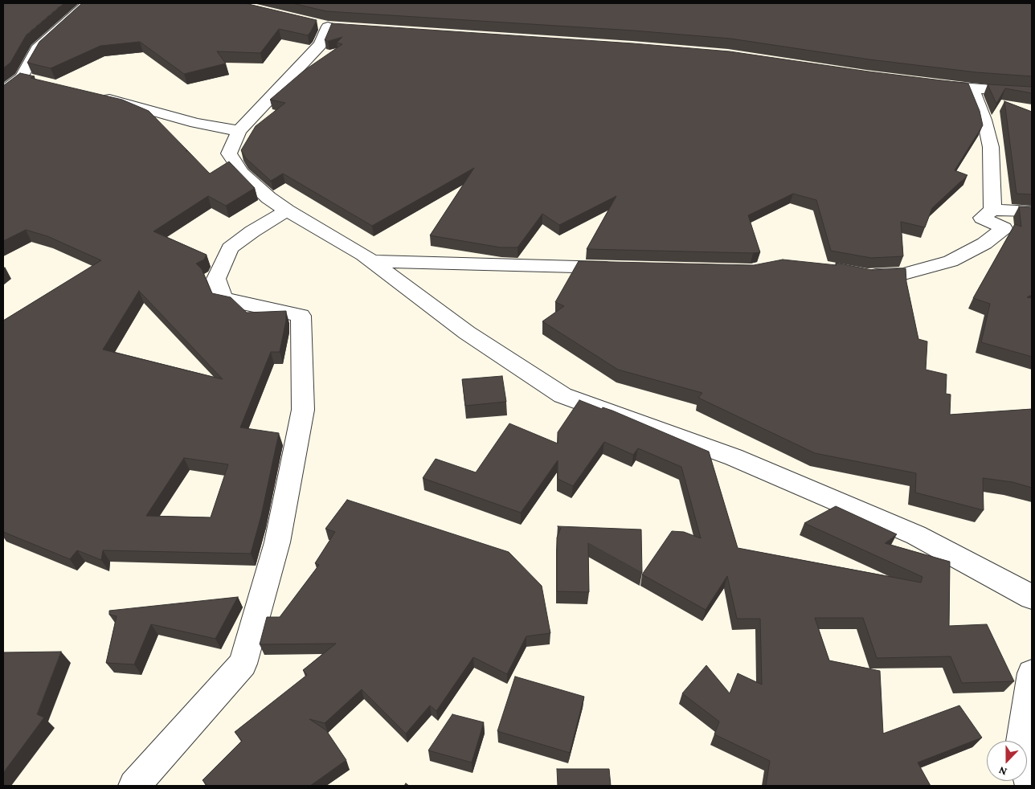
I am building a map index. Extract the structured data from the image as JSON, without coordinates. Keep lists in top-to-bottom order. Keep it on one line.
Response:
{"north":"bottom"}
